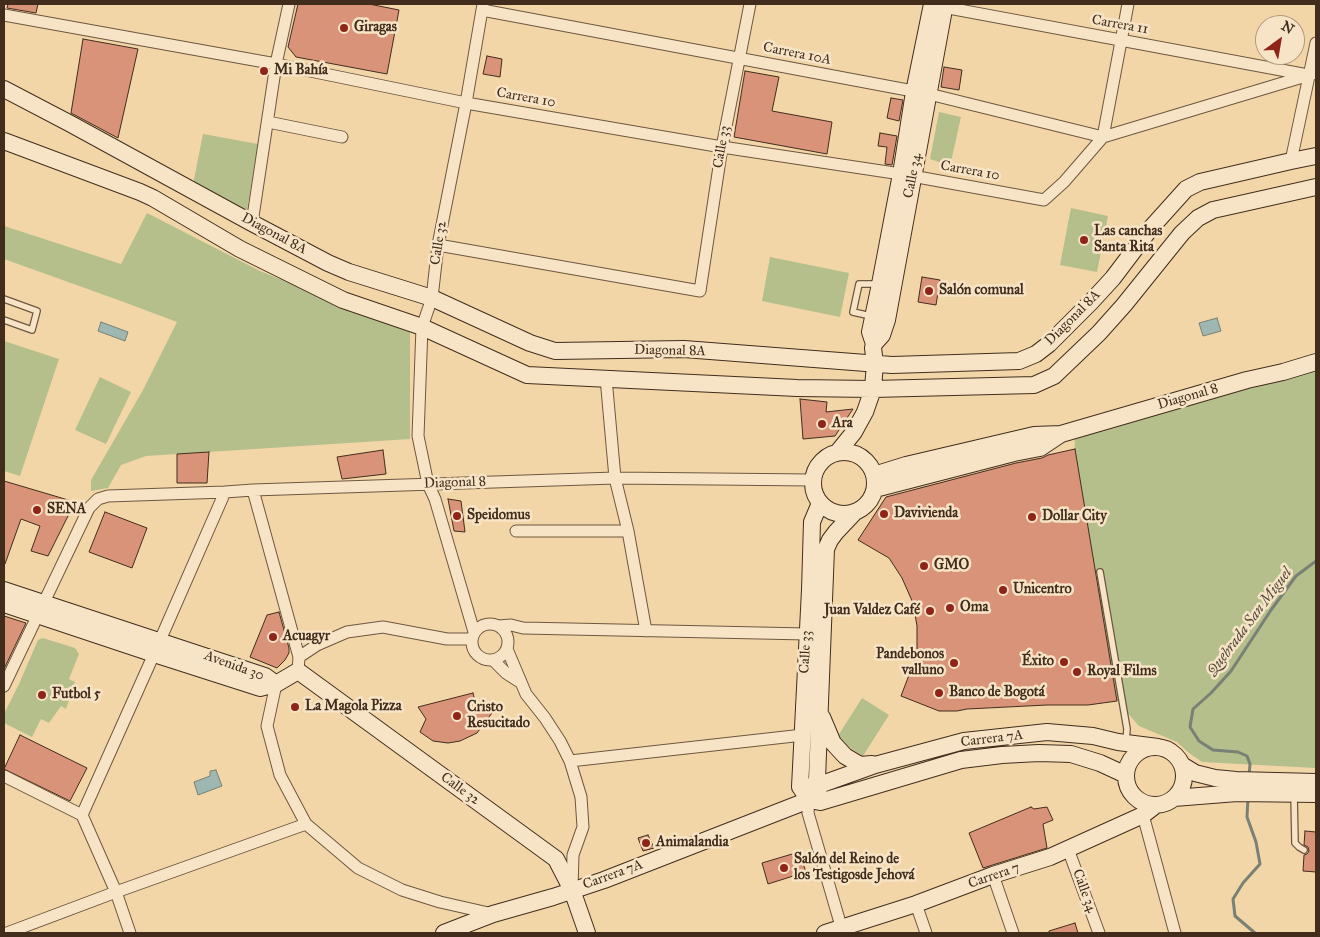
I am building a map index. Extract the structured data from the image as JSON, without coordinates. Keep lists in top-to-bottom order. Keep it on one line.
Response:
{"streets":{"street":["Carrera 11","Carrera 10A","Carrera 10","Calle 33","Calle 34","Diagonal 8A","Calle 32","Diagonal 8","Avenida 30","Carrera 7A","Carrera 7"]},"crossings":[["Carrera 11","Calle 34"],["Carrera 10A","Carrera 10"],["Carrera 10A","Calle 33"],["Carrera 10A","Calle 34"],["Carrera 10A","Calle 32"],["Carrera 10","Calle 33"],["Carrera 10","Calle 34"],["Carrera 10","Calle 32"],["Calle 33","Calle 34"],["Calle 33","Calle 32"],["Calle 33","Diagonal 8"],["Calle 33","Carrera 7A"],["Calle 33","Carrera 7"],["Calle 34","Diagonal 8A"],["Calle 34","Diagonal 8"],["Calle 34","Carrera 7"],["Diagonal 8A","Calle 32"],["Calle 32","Diagonal 8"],["Calle 32","Carrera 7A"],["Diagonal 8","Avenida 30"],["Carrera 7A","Carrera 7"]],"water":["Quebrada San Miguel"],"places":["Giragas","Mi Bahía","Las canchas Santa Rita","Salón comunal","Ara","SENA","Davivienda","Speidomus","Dollar City","GMO","Unicentro","Oma","Juan Valdez Café","Acuagyr","Éxito","Pandebonos valluno","Royal Films","Banco de Bogotá","Futbol 5","La Magola Pizza","Cristo Resucitado","Animalandia","Salón del Reino de los Testigosde Jehová"],"north":"top right"}
